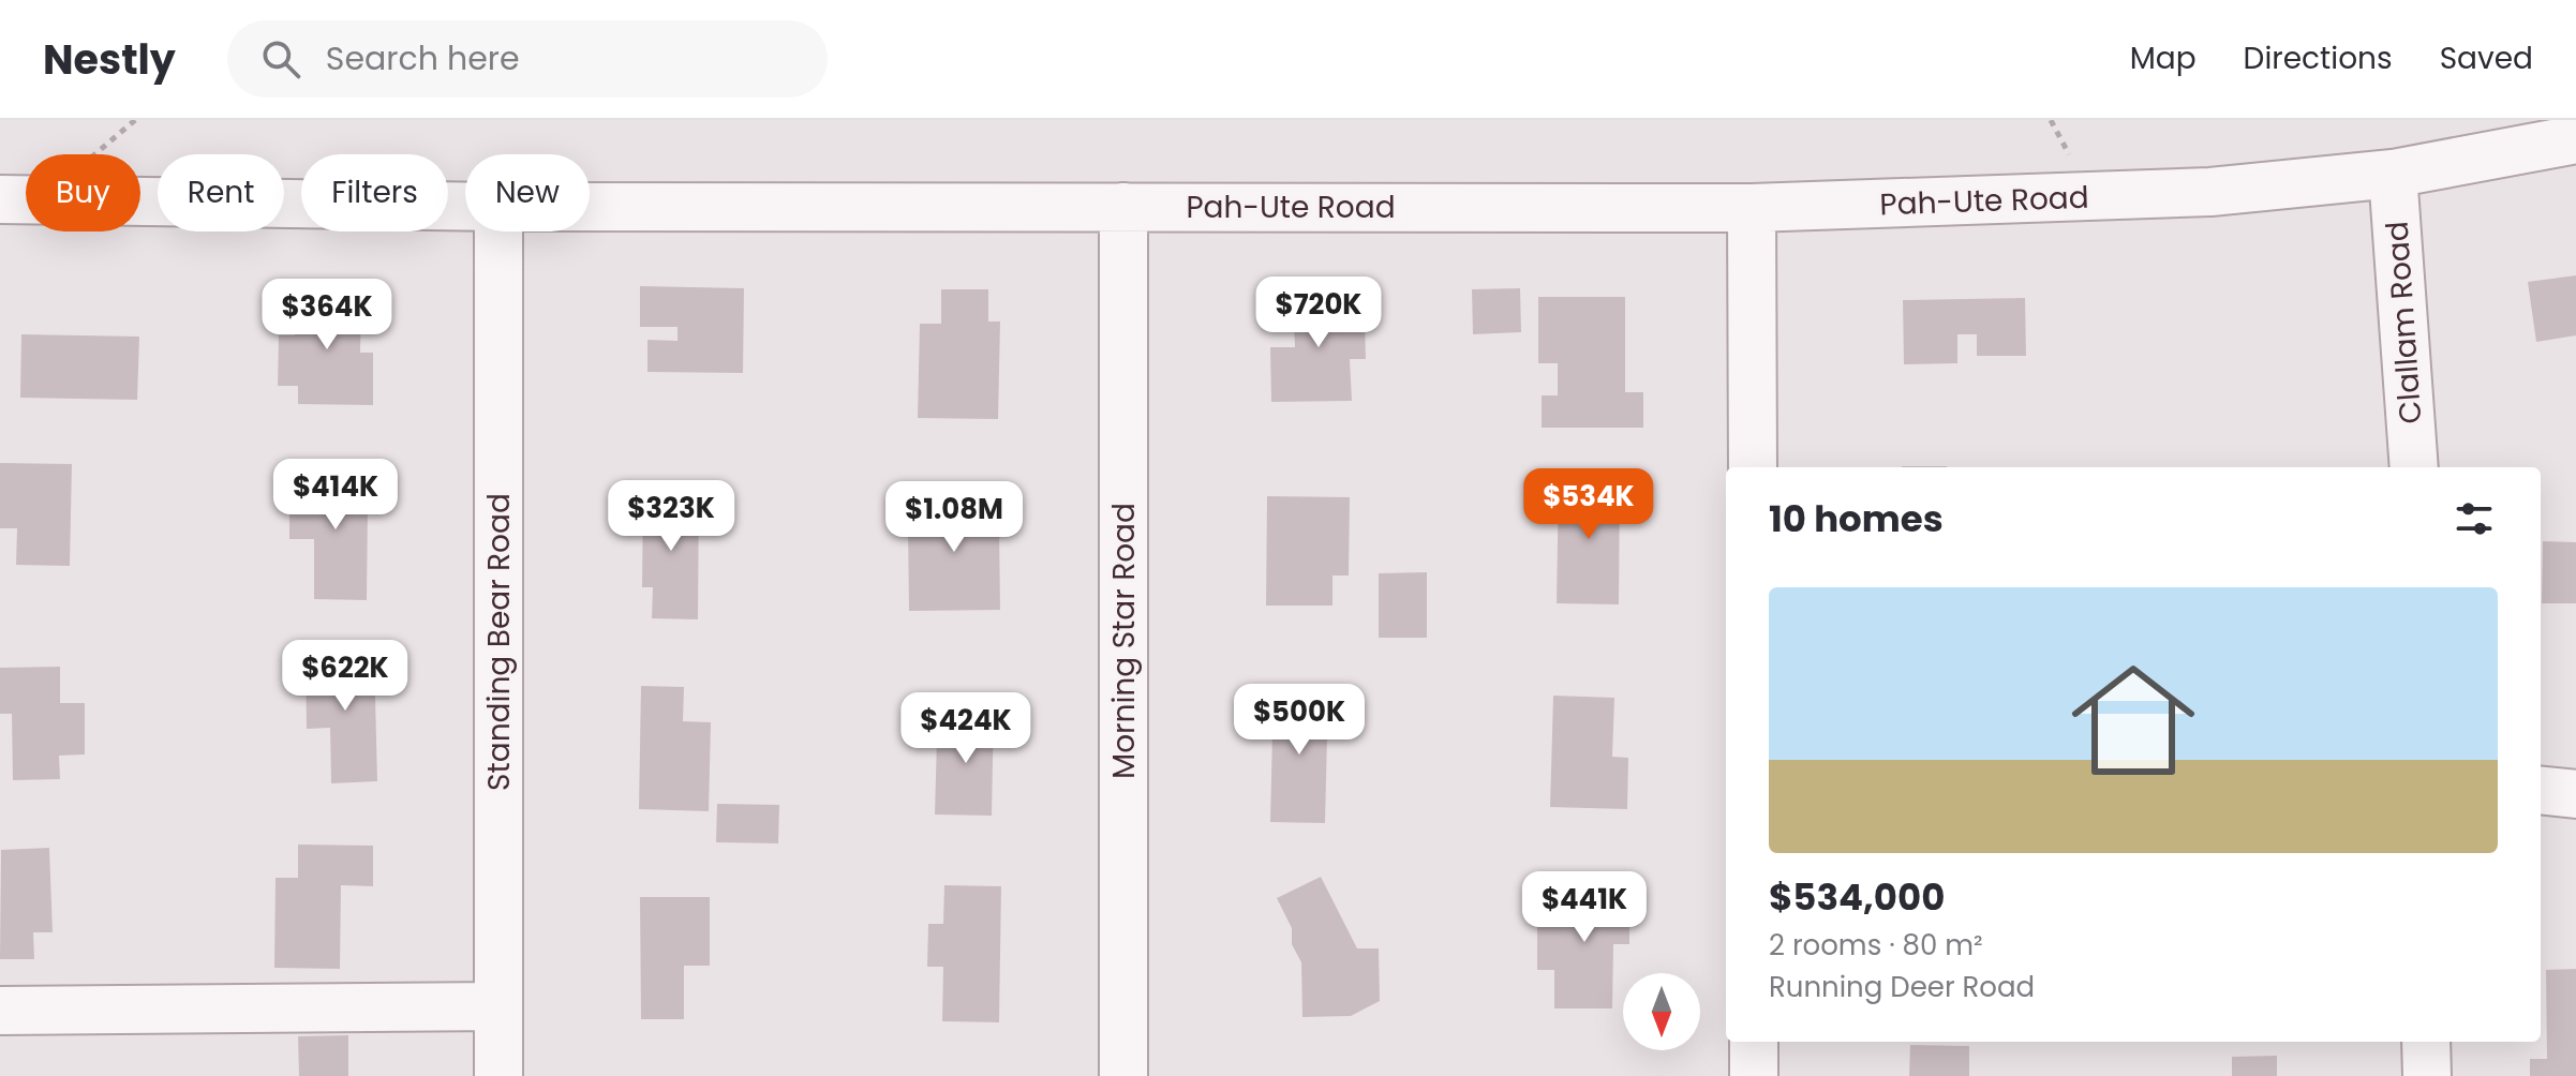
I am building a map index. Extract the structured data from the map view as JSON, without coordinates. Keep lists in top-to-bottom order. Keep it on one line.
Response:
{"streets":{"street":["Pah-Ute Road","Clallam Road","Morning Star Road","Standing Bear Road"]},"crossings":[["Pah-Ute Road","Clallam Road"],["Pah-Ute Road","Morning Star Road"]],"north":"bottom","page":{"header":"Nestly","search":"Search here","nav":["Map","Directions","Saved"],"chip":["Buy","Rent","Filters","New"],"price":["$720K","$364K","$414K","$534K","$323K","$1.08M","$622K","$500K","$424K","$441K"],"heading":"10 homes","list":[{"name":"$534,000","note":"2 rooms · 80 m² · Running Deer Road"}]}}
